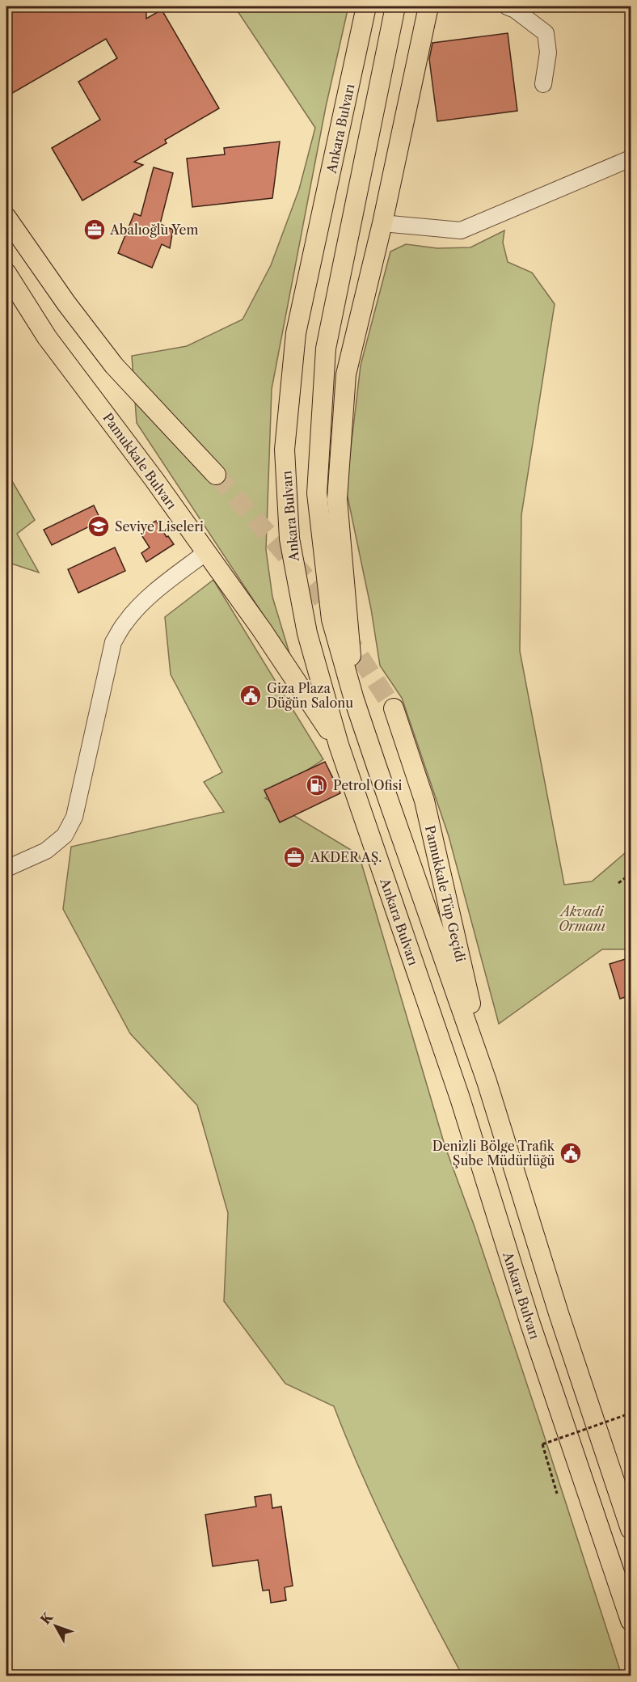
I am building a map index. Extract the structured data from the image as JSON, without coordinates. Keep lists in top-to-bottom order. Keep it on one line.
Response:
{"streets":{"main road":["Ankara Bulvarı","Pamukkale Bulvarı","Pamukkale Tüp Geçidi"]},"crossings":[["Ankara Bulvarı","Pamukkale Bulvarı"]],"parks":["Akvadi Ormanı"],"places":{"office":["Abalıoğlu Yem","AKDER AŞ."],"school or university":["Seviye Liseleri"],"public building":["Giza Plaza Düğün Salonu","Denizli Bölge Trafik Şube Müdürlüğü"],"fuel station":["Petrol Ofisi"]},"north":"top left"}
